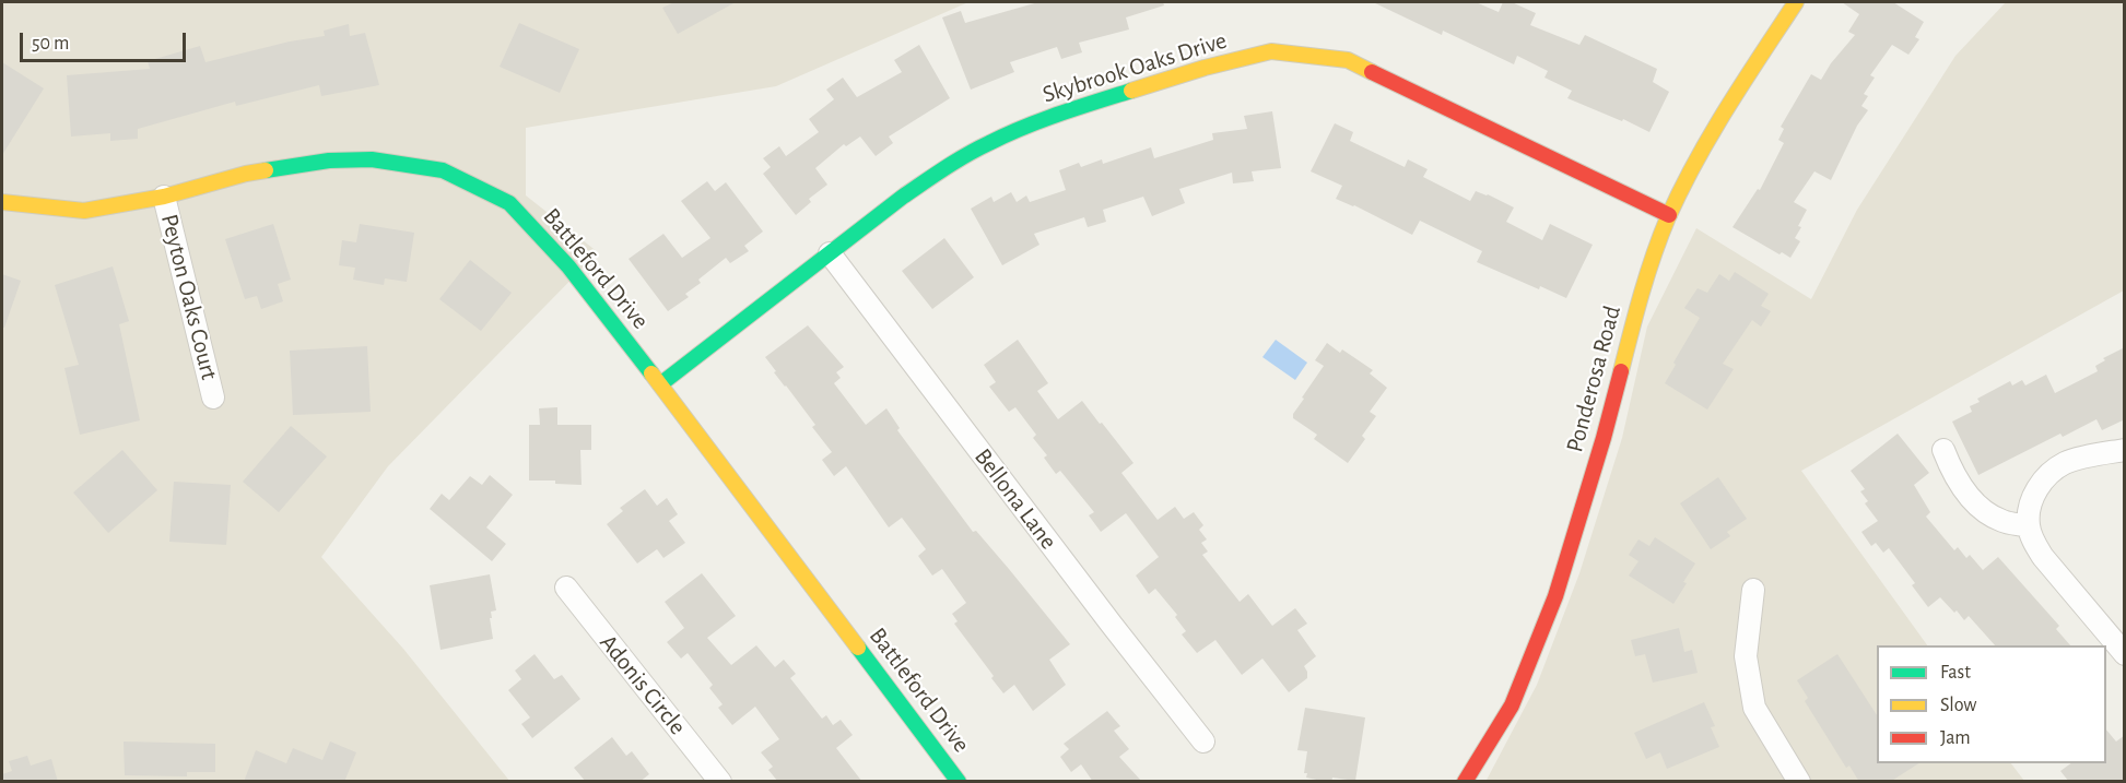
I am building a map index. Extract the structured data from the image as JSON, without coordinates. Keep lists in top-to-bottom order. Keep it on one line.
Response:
{"streets":{"street":["Skybrook Oaks Drive","Battleford Drive","Peyton Oaks Court","Ponderosa Road","Bellona Lane","Adonis Circle"]},"crossings":[["Skybrook Oaks Drive","Battleford Drive"],["Skybrook Oaks Drive","Ponderosa Road"],["Skybrook Oaks Drive","Bellona Lane"],["Battleford Drive","Peyton Oaks Court"]],"legend":["Fast","Slow","Jam"],"scale_bar":"50 m"}
